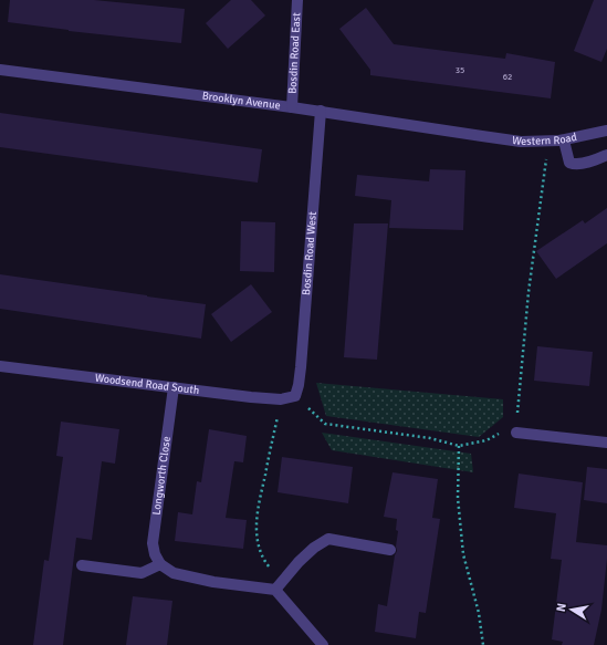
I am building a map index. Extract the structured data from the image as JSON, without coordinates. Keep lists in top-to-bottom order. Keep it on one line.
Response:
{"streets":{"street":["Bosdin Road East","Brooklyn Avenue","Western Road","Bosdin Road West","Woodsend Road South","Longworth Close"]},"crossings":[["Bosdin Road East","Brooklyn Avenue"],["Brooklyn Avenue","Western Road"],["Brooklyn Avenue","Bosdin Road West"],["Bosdin Road West","Woodsend Road South"],["Woodsend Road South","Longworth Close"]],"house_numbers":["35","62"],"north":"left"}
